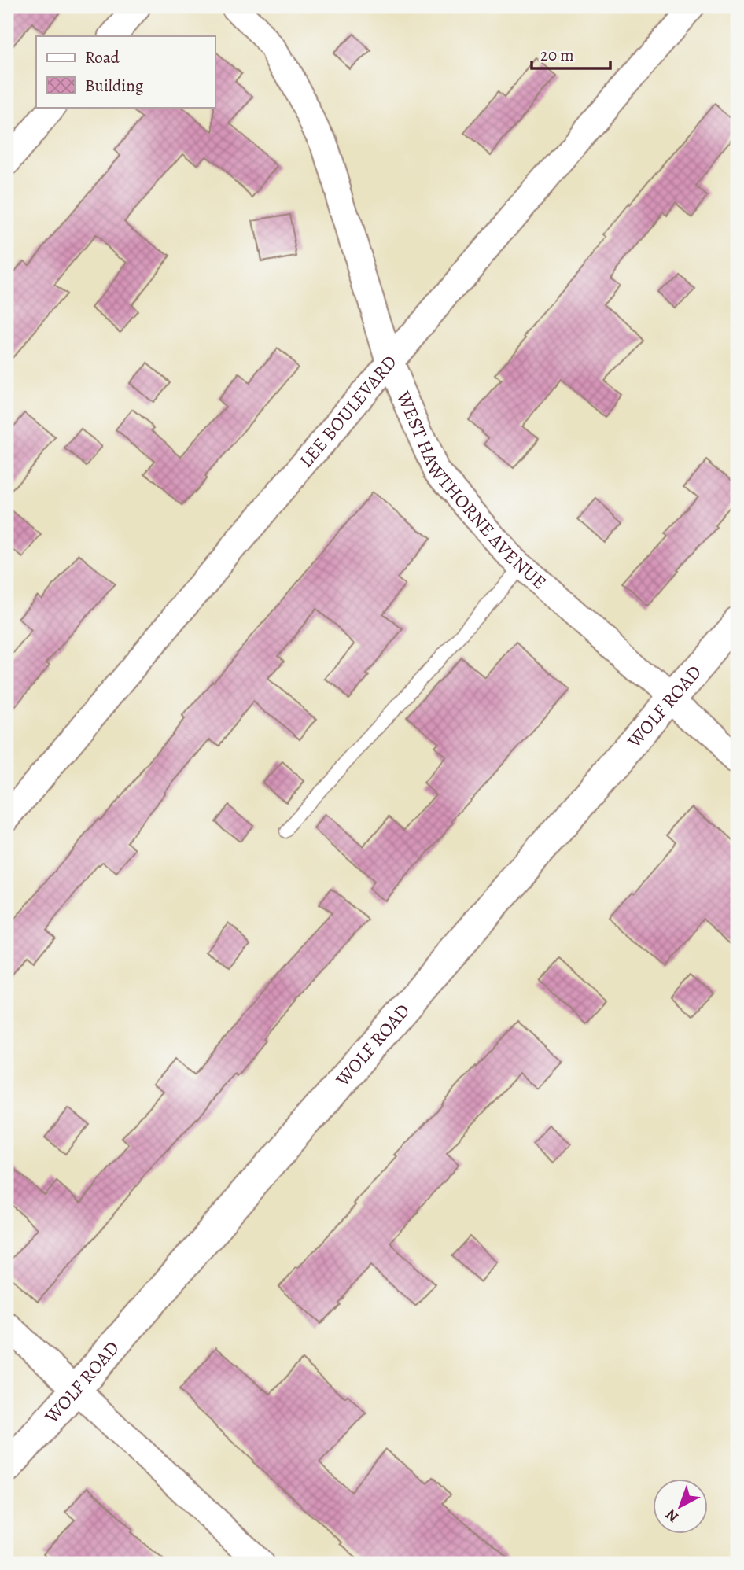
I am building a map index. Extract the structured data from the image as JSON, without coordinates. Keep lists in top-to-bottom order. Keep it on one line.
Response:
{"streets":{"main road":["WOLF ROAD"],"street":["LEE BOULEVARD","WEST HAWTHORNE AVENUE"]},"crossings":[["LEE BOULEVARD","WEST HAWTHORNE AVENUE"],["WEST HAWTHORNE AVENUE","WOLF ROAD"]],"legend":["Road","Building"],"scale_bar":"20 m","north":"bottom left"}
